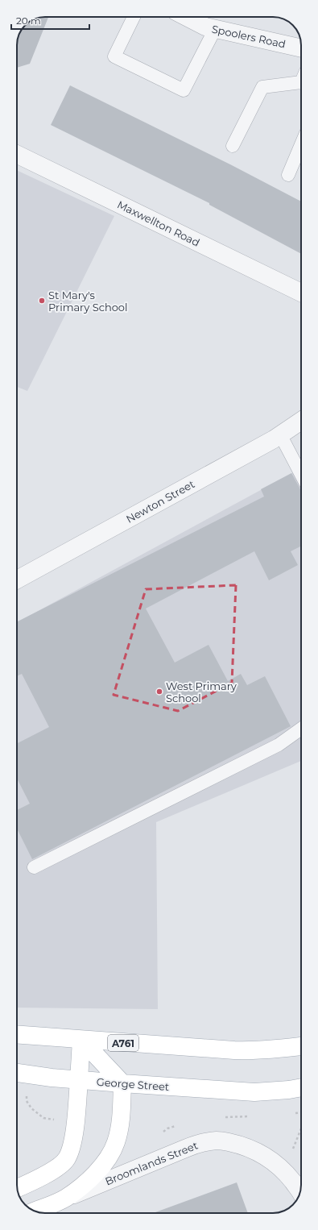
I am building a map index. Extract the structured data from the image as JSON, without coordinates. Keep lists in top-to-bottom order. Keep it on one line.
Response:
{"streets":{"main road":["A761","George Street","Broomlands Street"],"street":["Spoolers Road","Maxwellton Road","Newton Street"]},"crossings":[["George Street","Broomlands Street"]],"places":["St Mary's Primary School","West Primary School"],"scale_bar":"20 m"}
